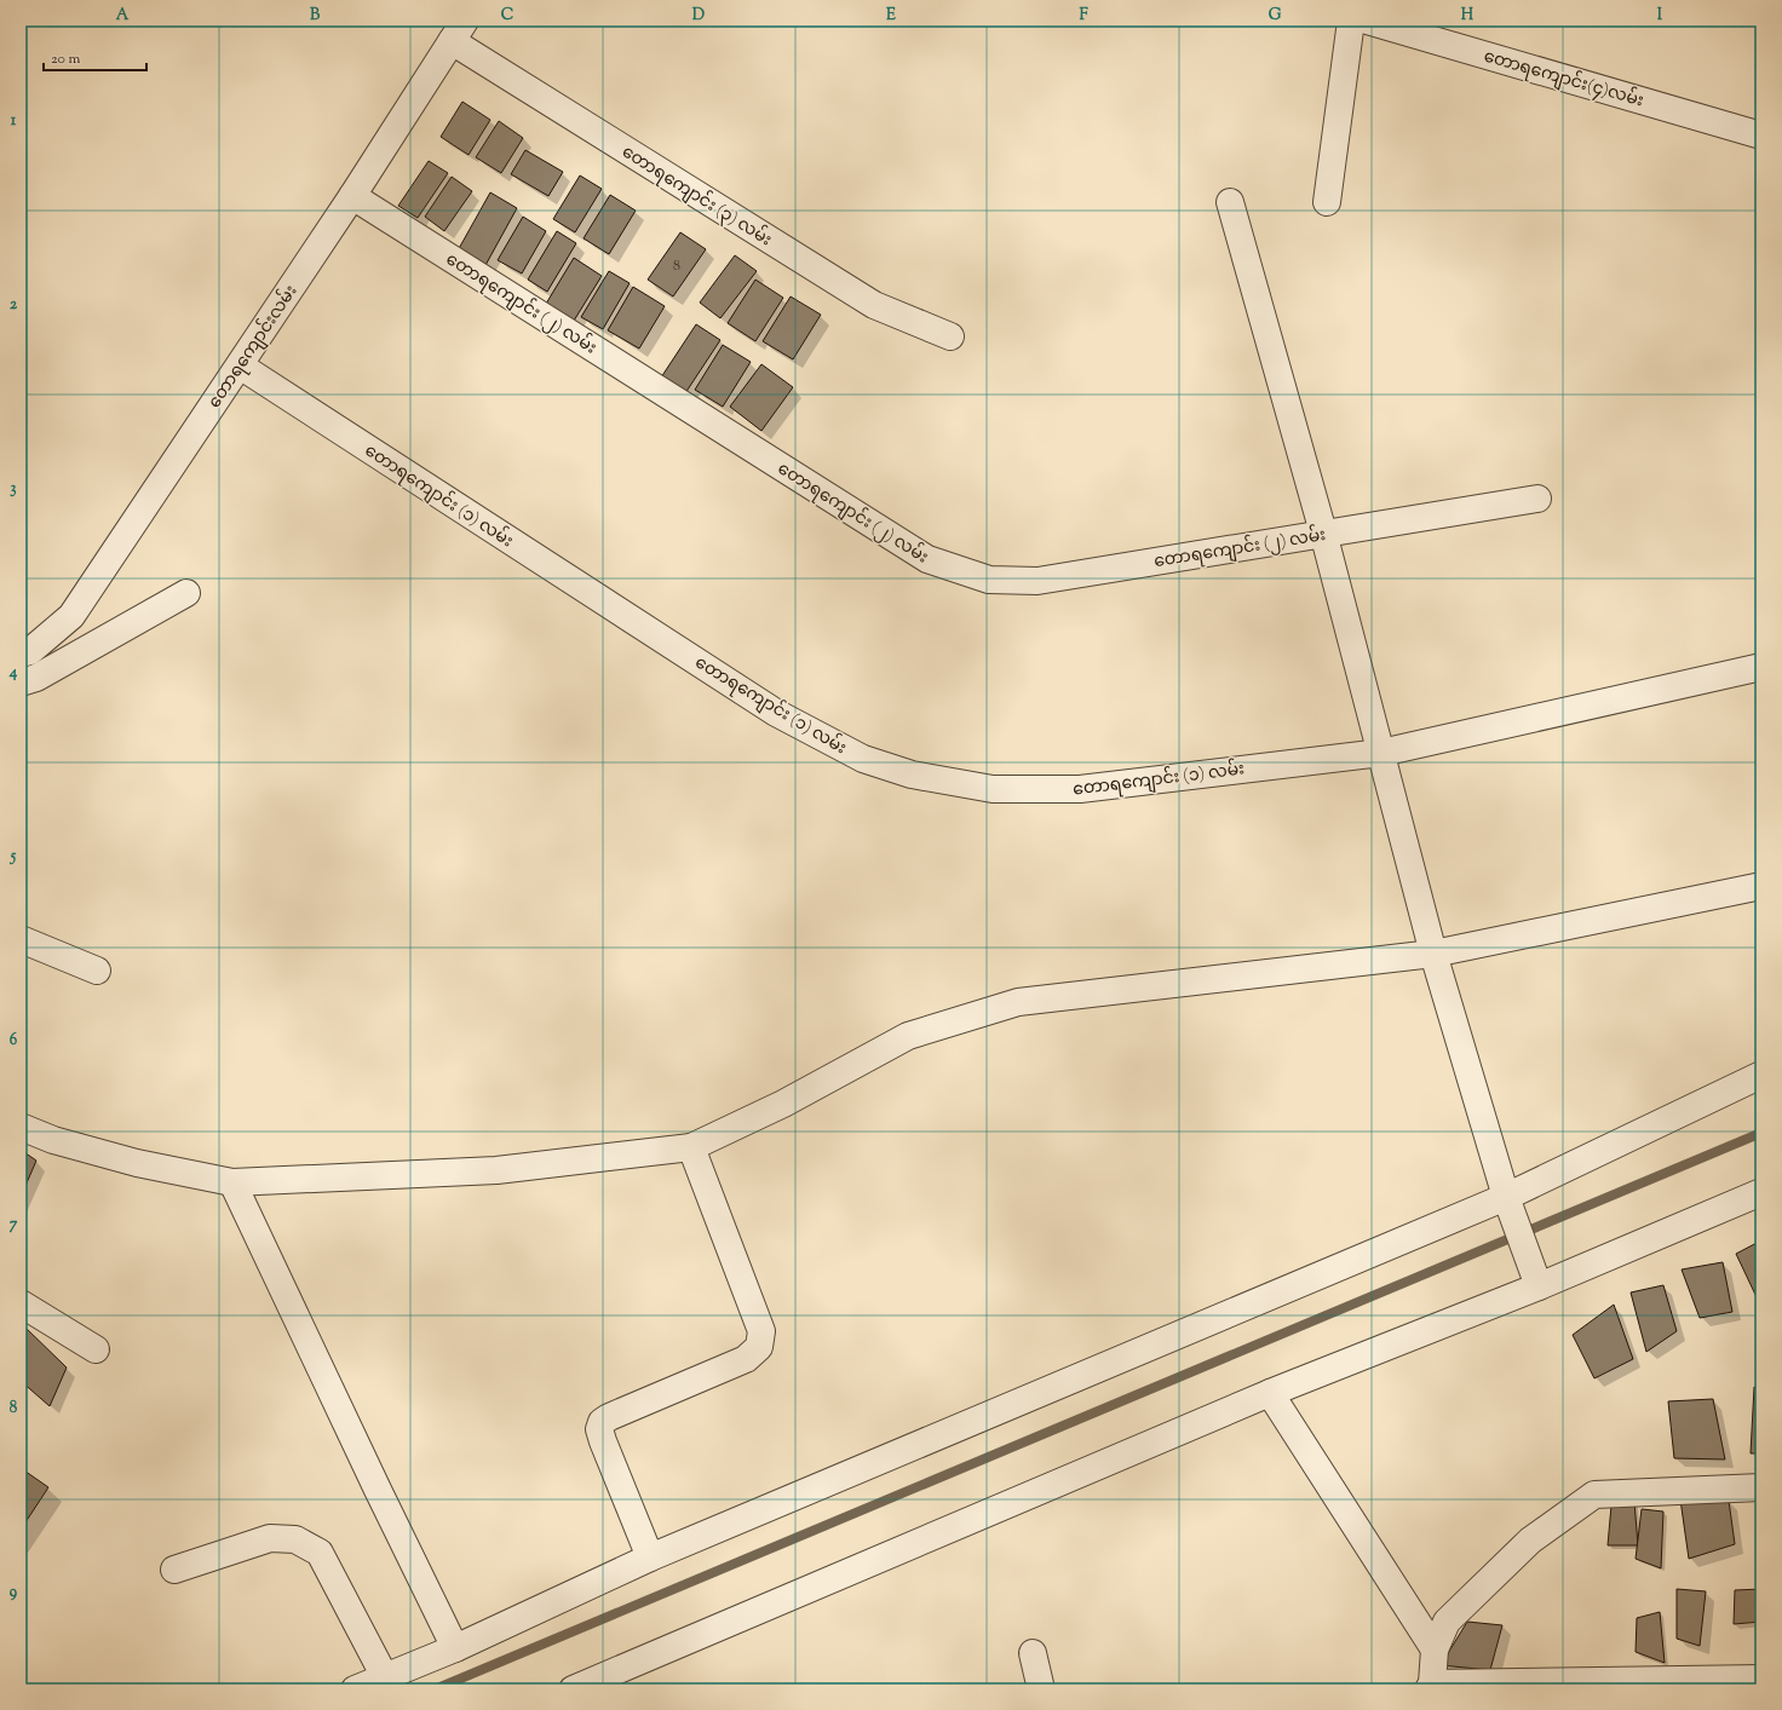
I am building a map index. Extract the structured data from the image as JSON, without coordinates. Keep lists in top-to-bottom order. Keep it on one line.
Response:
{"streets":{"street":["တောရကျောင်း(၄)လမ်း","တောရကျောင်း (၃) လမ်း","တောရကျောင်း (၂) လမ်း","တောရကျောင်းလမ်း","တောရကျောင်း (၁) လမ်း"]},"crossings":[["တောရကျောင်း (၃) လမ်း","တောရကျောင်းလမ်း"],["တောရကျောင်း (၂) လမ်း","တောရကျောင်းလမ်း"],["တောရကျောင်းလမ်း","တောရကျောင်း (၁) လမ်း"]],"house_numbers":["8"],"scale_bar":"20 m","grid":{"columns":["A","B","C","D","E","F","G","H","I"],"rows":["1","2","3","4","5","6","7","8","9"]}}
